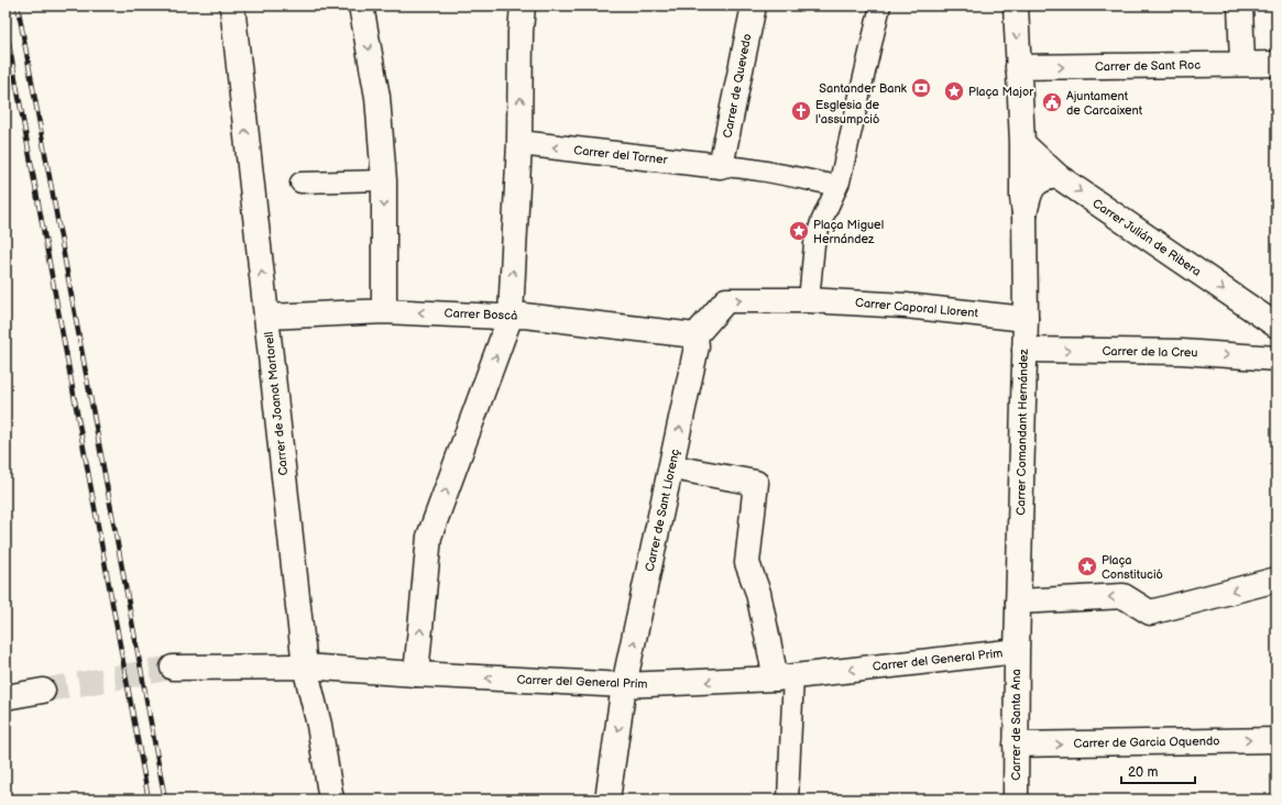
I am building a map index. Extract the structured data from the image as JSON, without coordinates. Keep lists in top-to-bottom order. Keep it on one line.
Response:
{"streets":{"street":["Carrer de Sant Roc","Carrer de Quevedo","Carrer del Torner","Carrer Julián de Ribera","Carrer Caporal Llorent","Carrer Boscà","Carrer de la Creu","Carrer de Joanot Martorell","Carrer Comandant Hernández","Carrer de Sant Llorenç","Carrer del General Prim","Carrer de Santa Ana","Carrer de Garcia Oquendo"]},"crossings":[["Carrer de Quevedo","Carrer del Torner"],["Carrer Julián de Ribera","Carrer Comandant Hernández"],["Carrer Caporal Llorent","Carrer Comandant Hernández"],["Carrer Boscà","Carrer de Joanot Martorell"],["Carrer Boscà","Carrer de Sant Llorenç"],["Carrer de la Creu","Carrer Comandant Hernández"],["Carrer de Joanot Martorell","Carrer del General Prim"],["Carrer Comandant Hernández","Carrer del General Prim"],["Carrer Comandant Hernández","Carrer de Santa Ana"],["Carrer de Sant Llorenç","Carrer del General Prim"],["Carrer del General Prim","Carrer de Santa Ana"],["Carrer de Santa Ana","Carrer de Garcia Oquendo"]],"one_way":["Carrer de Sant Roc","Carrer del Torner","Carrer Julián de Ribera","Carrer de la Creu","Carrer del General Prim"],"places":{"bank":["Santander Bank"],"place":["Plaça Major","Plaça Miguel Hernández","Plaça Constitució"],"public building":["Ajuntament de Carcaixent"],"church":["Esglesia de l'assumpció"]},"scale_bar":"20 m"}
